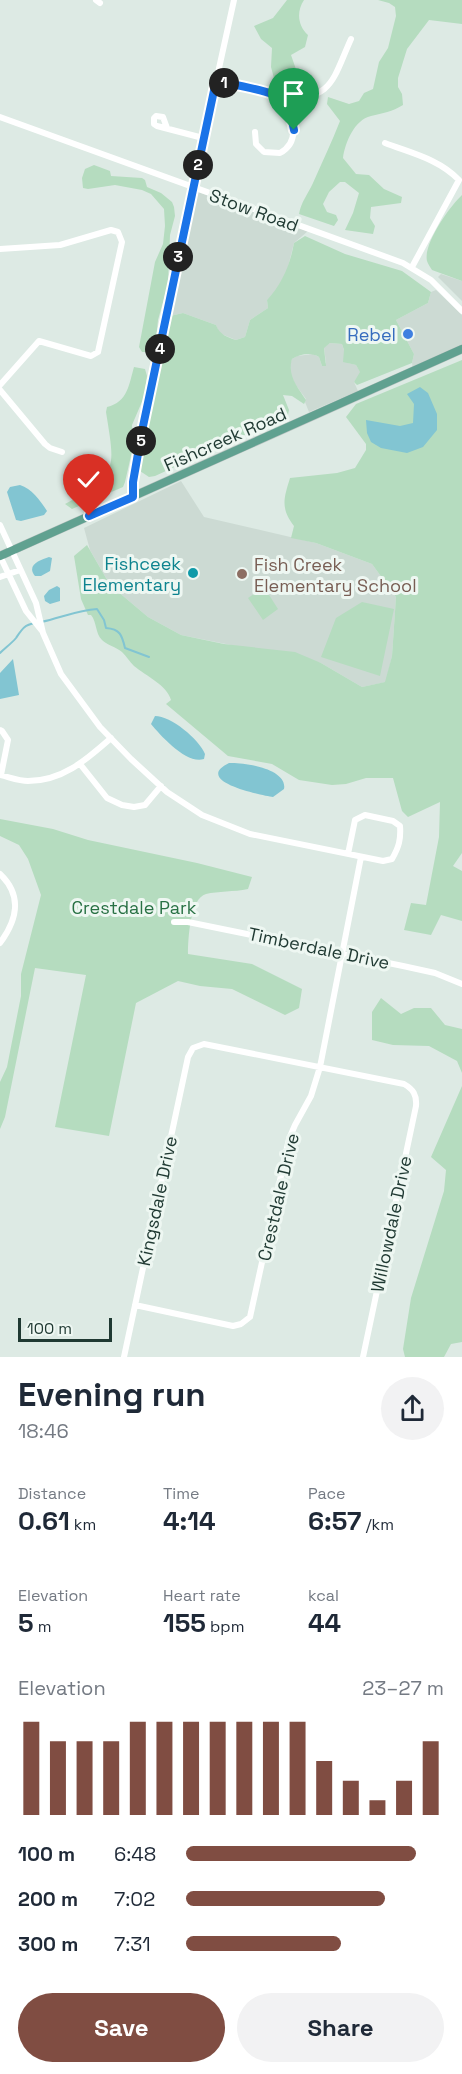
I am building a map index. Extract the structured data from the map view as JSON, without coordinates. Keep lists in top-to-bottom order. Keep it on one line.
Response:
{"streets":{"main road":["Fishcreek Road"],"street":["Stow Road","Timberdale Drive","Crestdale Drive","Kingsdale Drive","Willowdale Drive"]},"crossings":[["Timberdale Drive","Crestdale Drive"],["Crestdale Drive","Kingsdale Drive"],["Crestdale Drive","Willowdale Drive"],["Kingsdale Drive","Willowdale Drive"]],"parks":["Crestdale Park"],"places":["Rebel","Fishceek Elementary","Fish Creek Elementary School"],"scale_bar":"100 m","page":{"pins":["1","2","3","4","5"],"scale":"100 m","heading":["Evening run","18:46"],"stats":[["Distance","0.61 km"],["Time","4:14"],["Pace","6:57 /km"],["Elevation","5 m"],["Heart rate","155 bpm"],["kcal","44"]],"chart":["Elevation","23–27 m"],"list":[{"name":"100 m","note":"6:48"},{"name":"200 m","note":"7:02"},{"name":"300 m","note":"7:31"}],"buttons":["Save","Share"]}}
